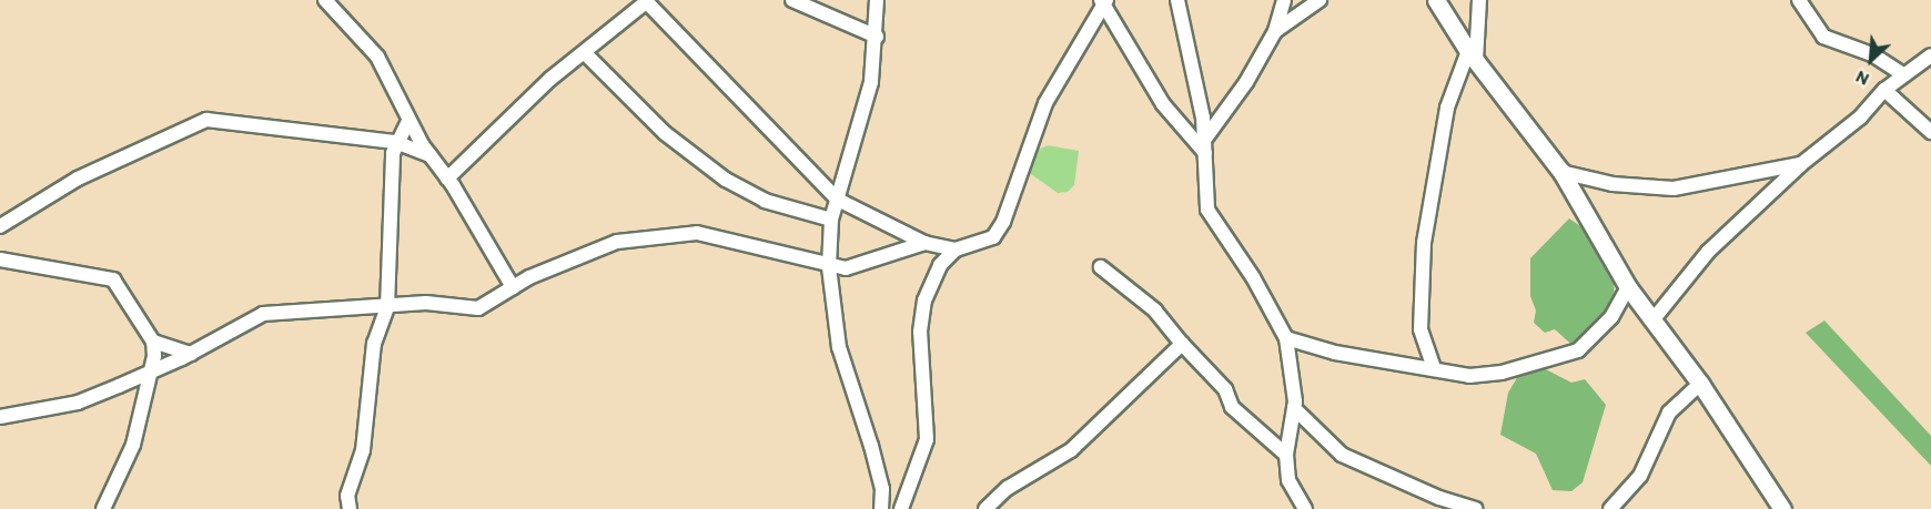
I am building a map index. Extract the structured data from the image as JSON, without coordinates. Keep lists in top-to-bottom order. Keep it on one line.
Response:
{"north":"bottom left"}
